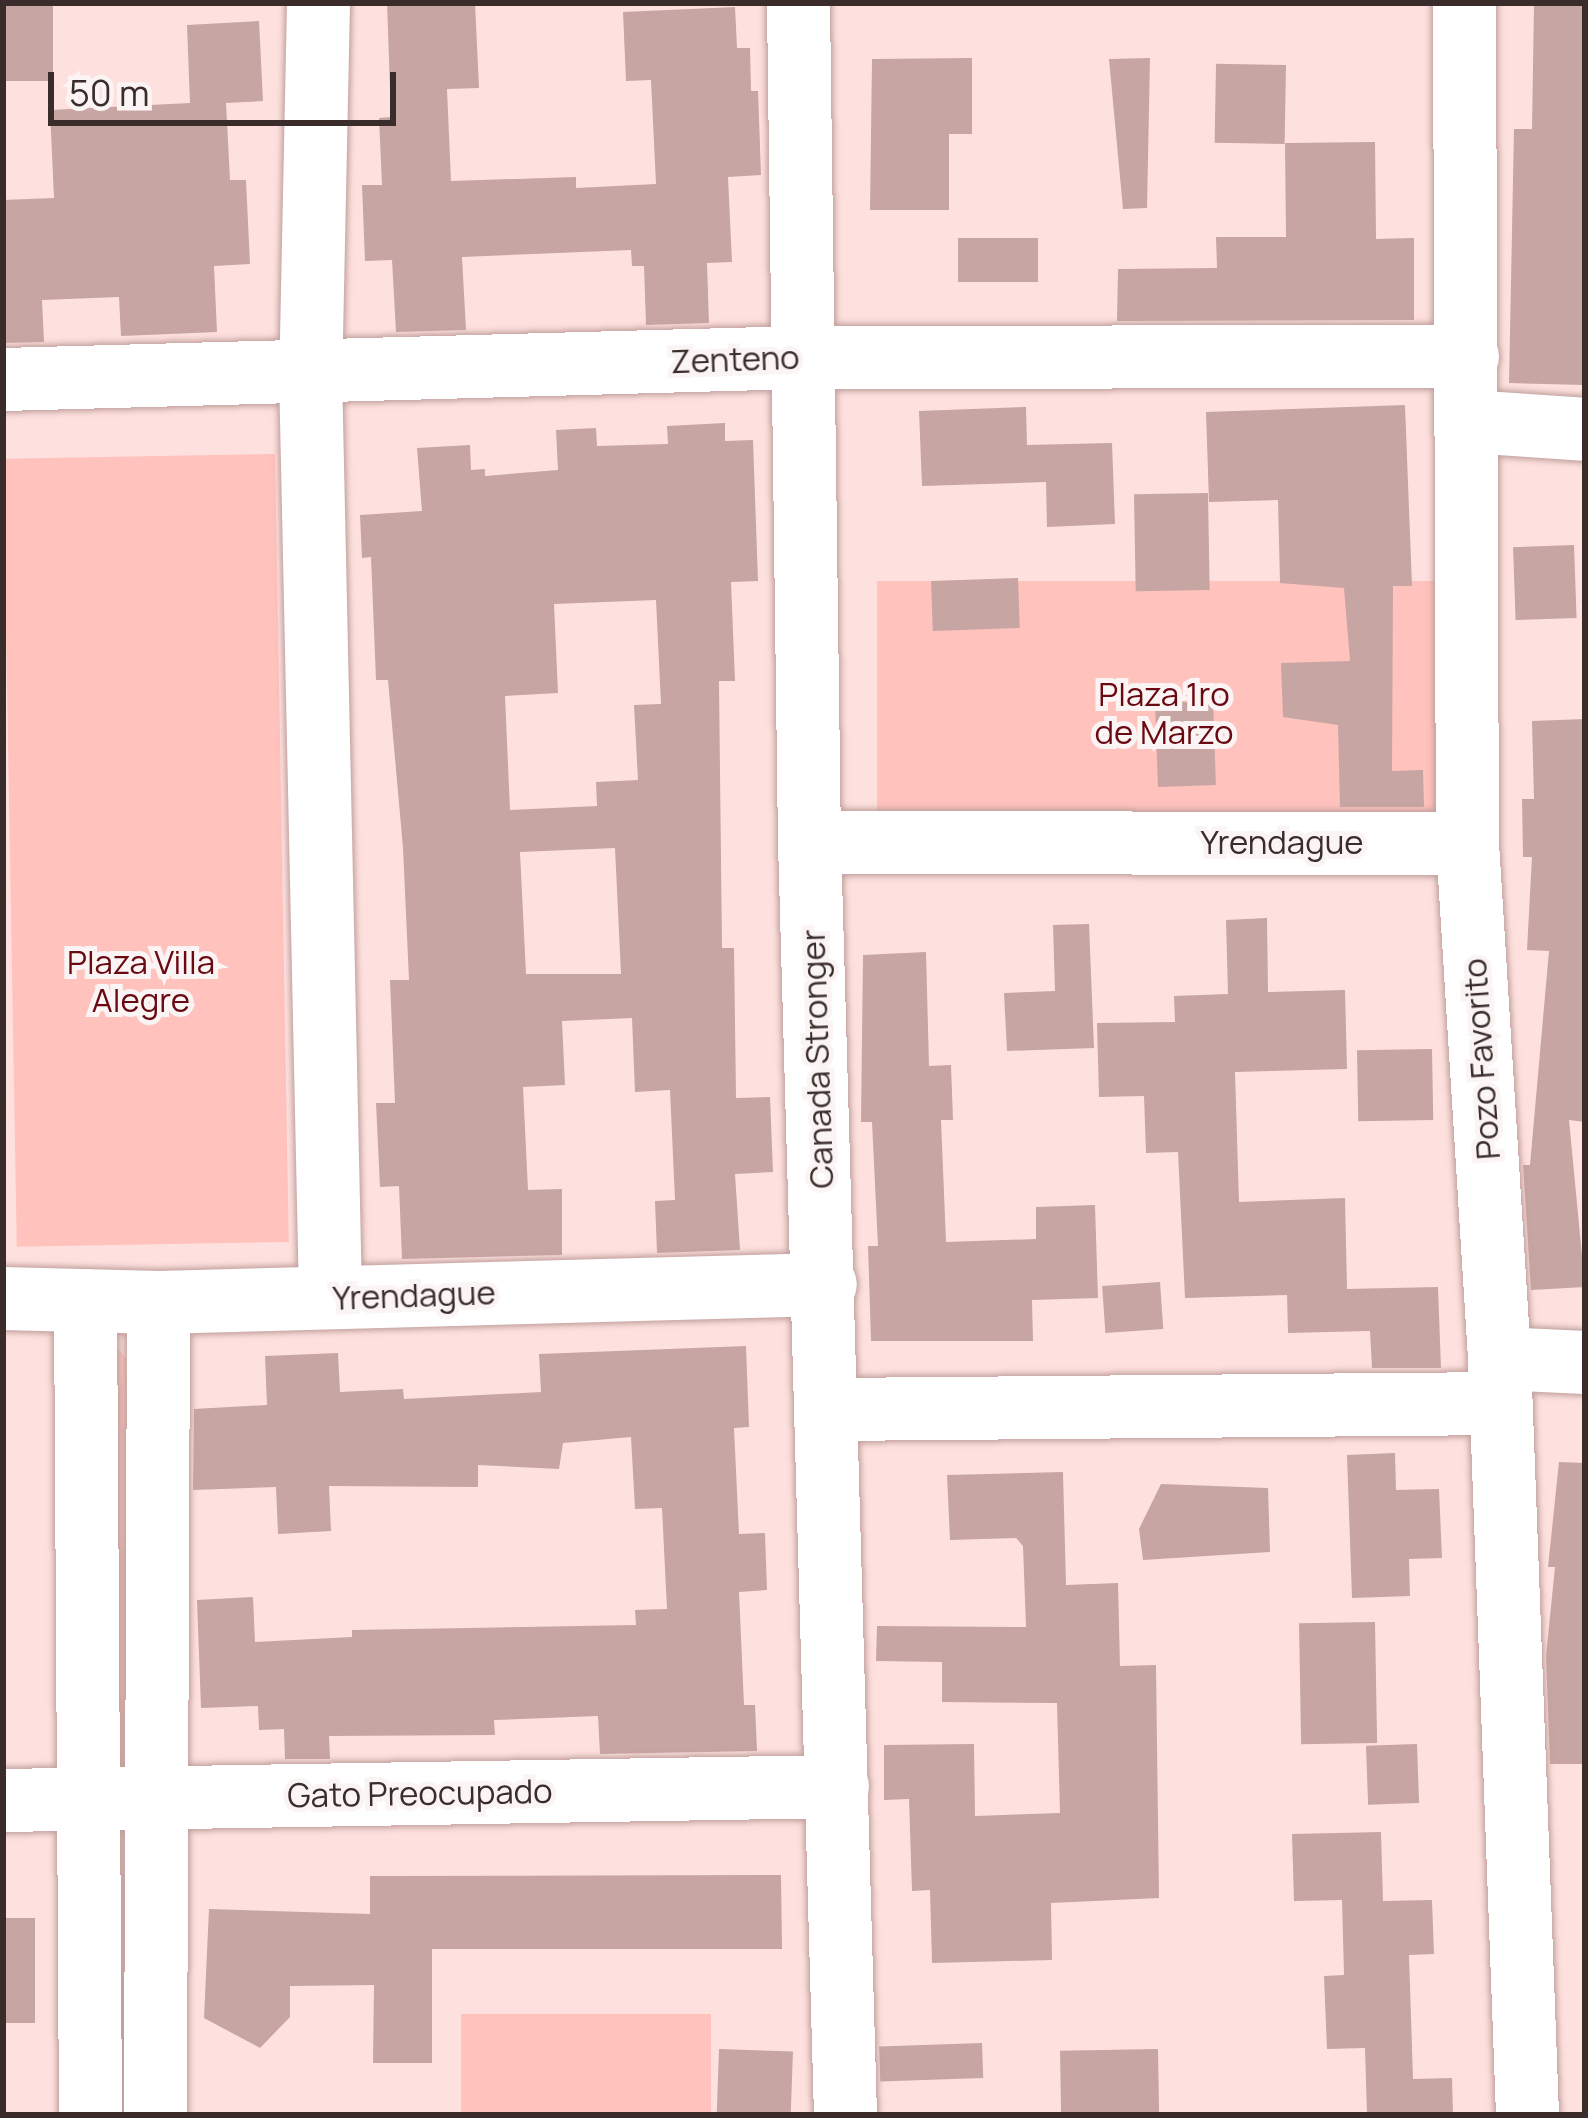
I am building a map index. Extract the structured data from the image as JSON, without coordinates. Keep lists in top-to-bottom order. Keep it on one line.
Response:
{"streets":{"street":["Zenteno","Yrendague","Canada Stronger","Pozo Favorito","Gato Preocupado"]},"crossings":[["Zenteno","Canada Stronger"],["Zenteno","Pozo Favorito"],["Yrendague","Canada Stronger"],["Yrendague","Pozo Favorito"],["Canada Stronger","Gato Preocupado"]],"parks":["Plaza 1ro de Marzo","Plaza Villa Alegre"],"scale_bar":"50 m"}
